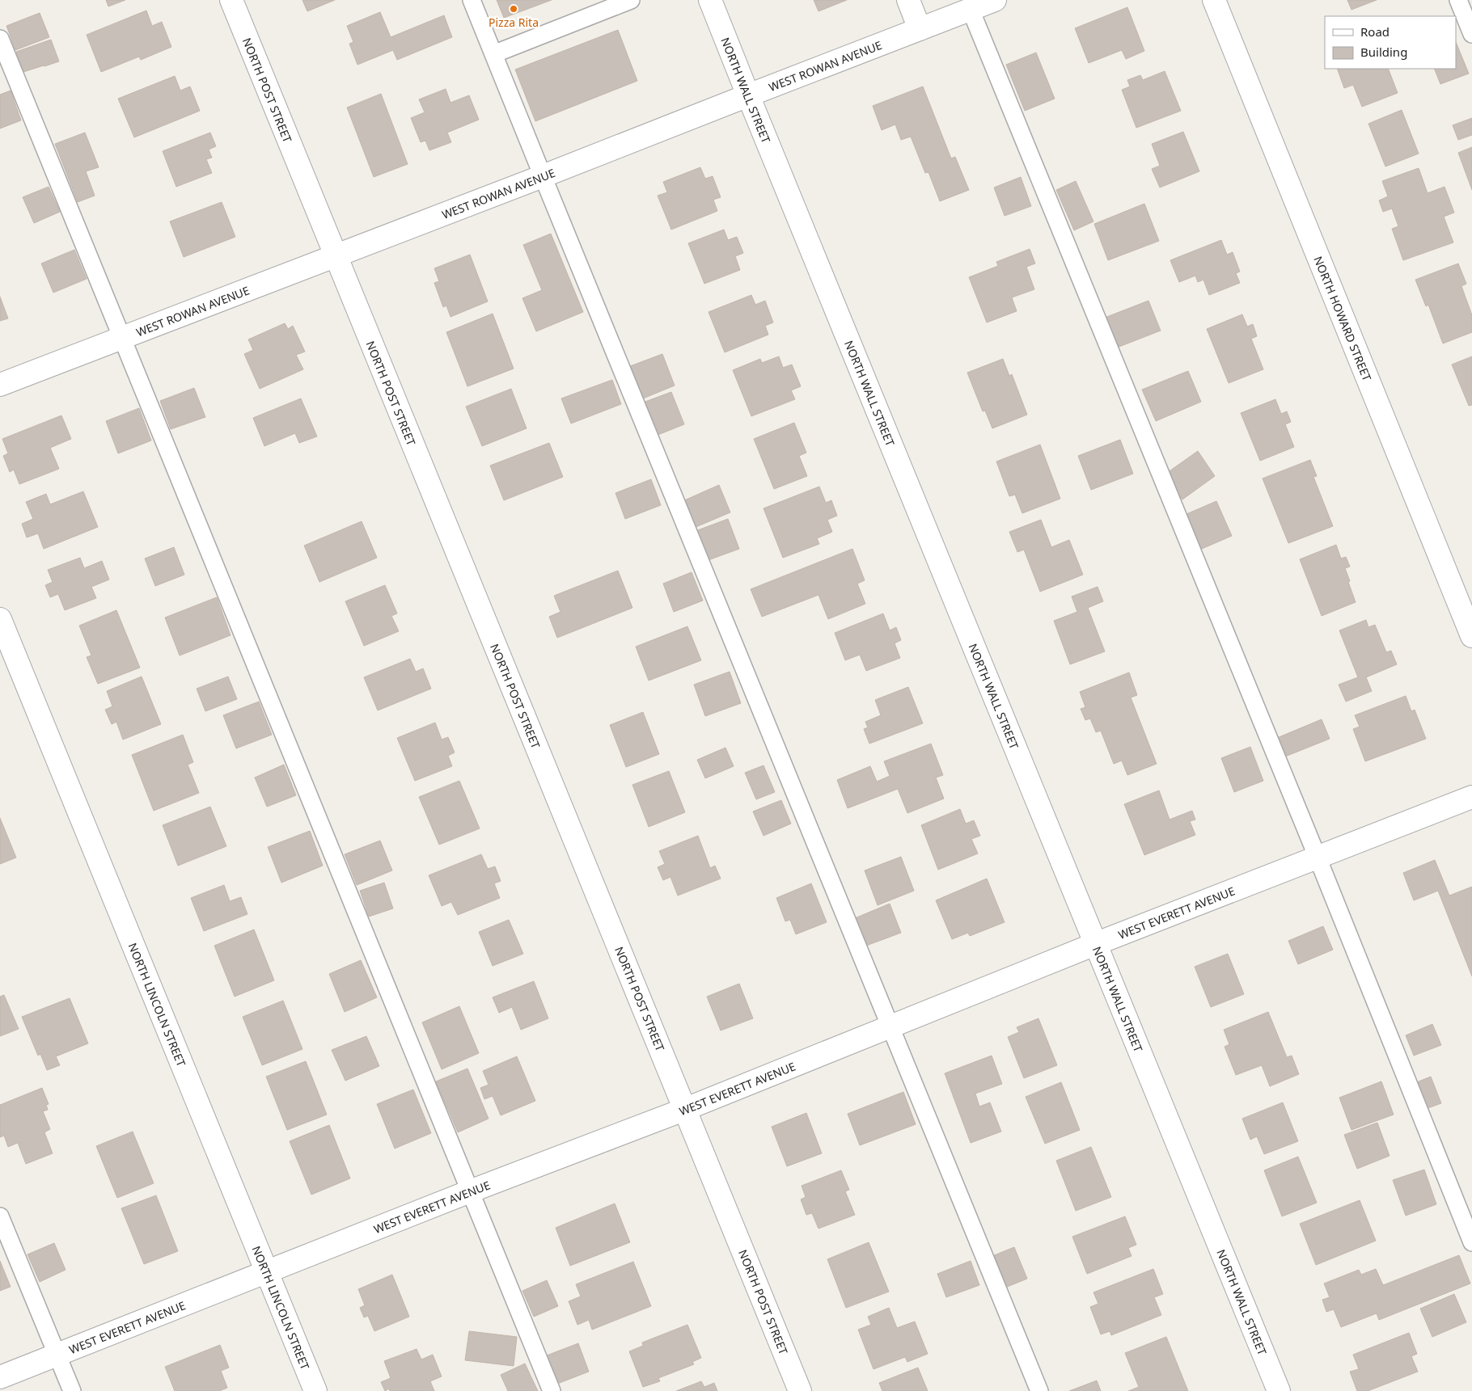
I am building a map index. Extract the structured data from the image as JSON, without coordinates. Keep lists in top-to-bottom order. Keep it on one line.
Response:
{"streets":{"street":["WEST ROWAN AVENUE","NORTH POST STREET","NORTH WALL STREET","NORTH HOWARD STREET","WEST EVERETT AVENUE","NORTH LINCOLN STREET"]},"crossings":[["WEST ROWAN AVENUE","NORTH POST STREET"],["WEST ROWAN AVENUE","NORTH WALL STREET"],["NORTH POST STREET","WEST EVERETT AVENUE"],["NORTH WALL STREET","WEST EVERETT AVENUE"],["WEST EVERETT AVENUE","NORTH LINCOLN STREET"]],"places":["Pizza Rita"],"legend":["Road","Building"]}
